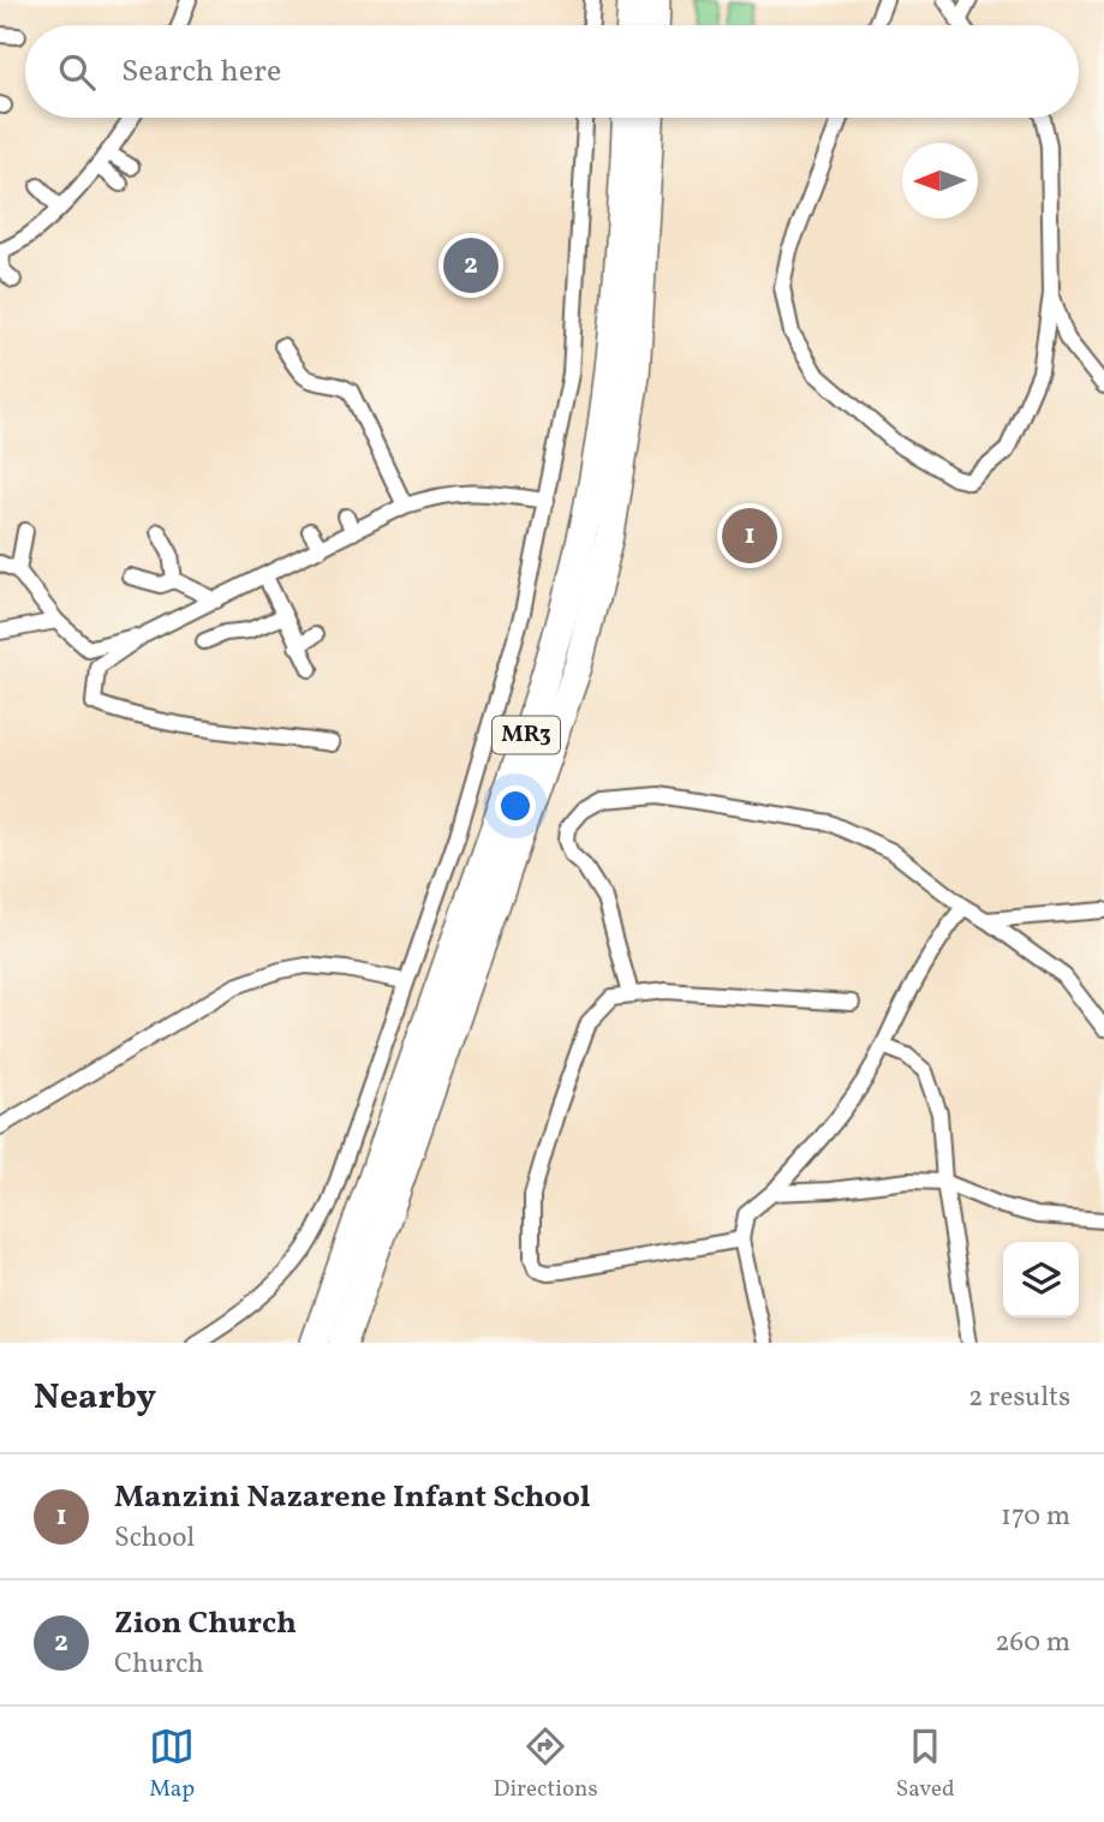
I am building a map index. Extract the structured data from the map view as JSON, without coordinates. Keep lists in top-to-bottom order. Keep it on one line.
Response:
{"streets":{"highway":["MR3"]},"north":"left","page":{"search":"Search here","pins":["2","1"],"heading":["Nearby","2 results"],"list":[{"mark":"1","name":"Manzini Nazarene Infant School","note":"School","value":"170 m"},{"mark":"2","name":"Zion Church","note":"Church","value":"260 m"}],"nav":["Map","Directions","Saved"]}}
